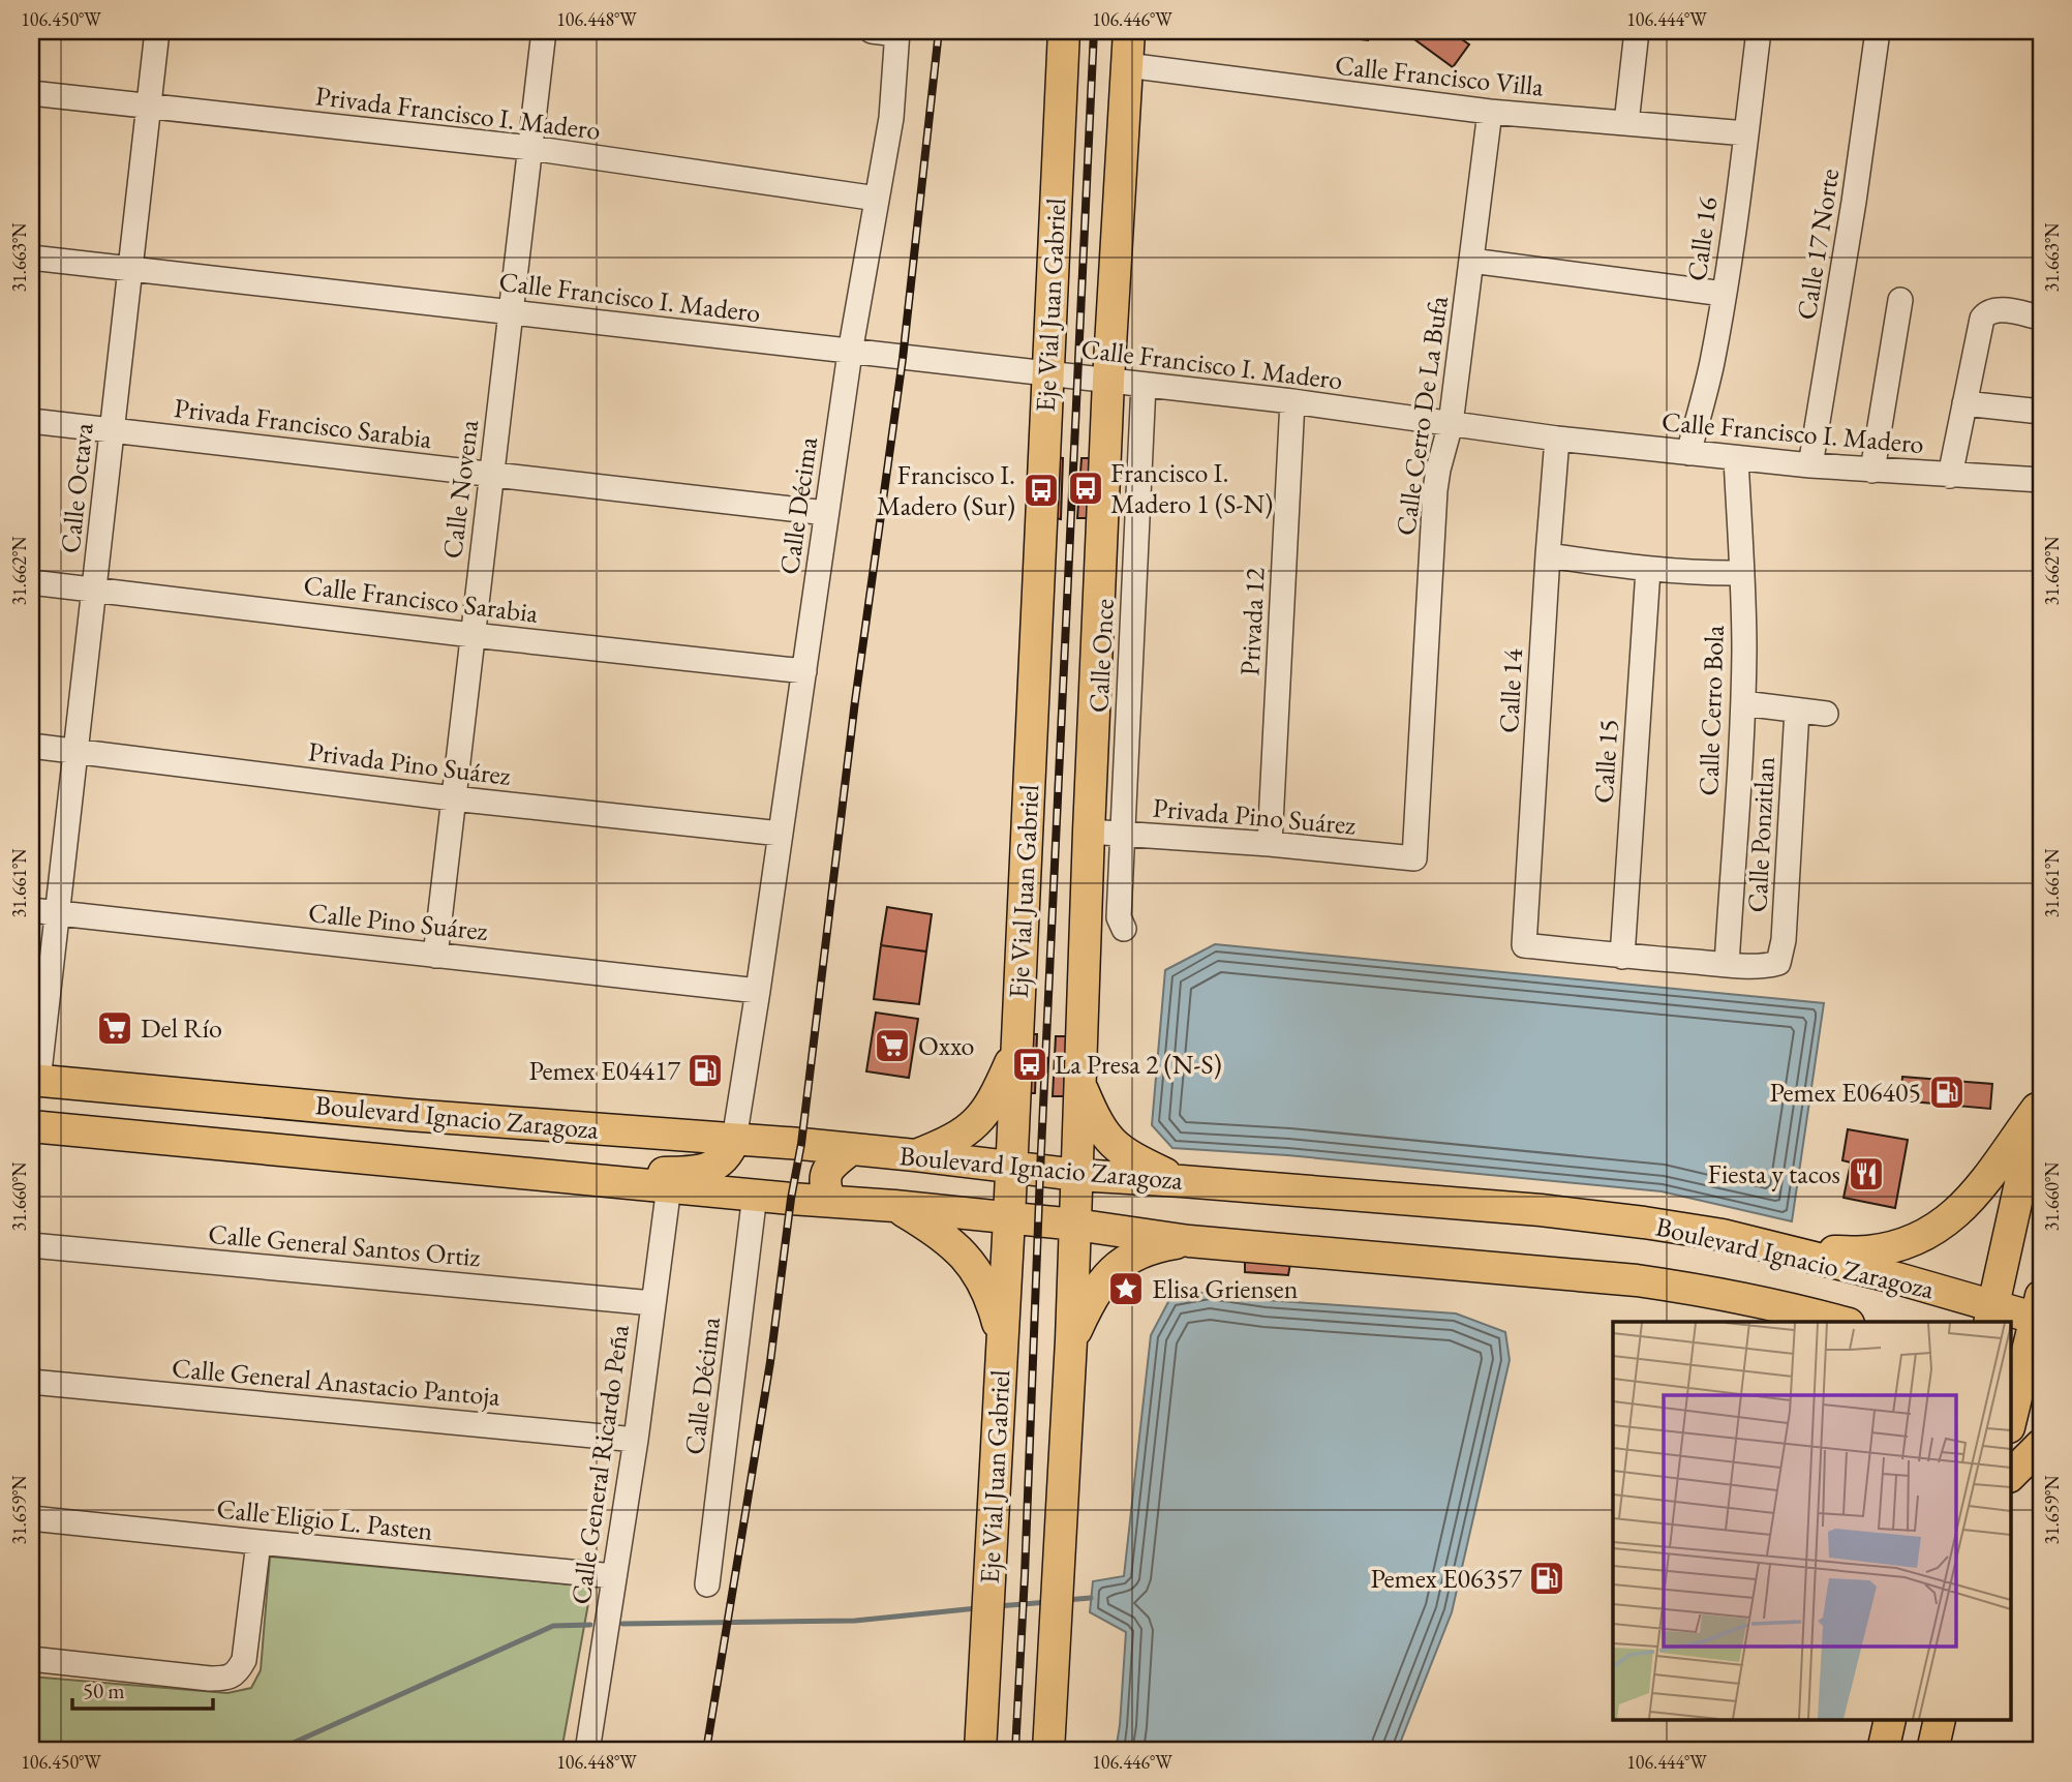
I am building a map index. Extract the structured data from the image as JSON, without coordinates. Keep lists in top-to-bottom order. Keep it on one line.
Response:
{"streets":{"main road":["Eje Vial Juan Gabriel","Boulevard Ignacio Zaragoza"],"street":["Calle Francisco Villa","Privada Francisco I. Madero","Calle 16","Calle 17 Norte","Calle Francisco I. Madero","Calle Cerro De La Bufa","Privada Francisco Sarabia","Calle Octava","Calle Novena","Calle Décima","Calle Francisco Sarabia","Privada 12","Calle Once","Calle 14","Calle Cerro Bola","Calle 15","Privada Pino Suárez","Calle Ponzitlan","Calle Pino Suárez","Calle General Santos Ortiz","Calle General Anastacio Pantoja","Calle General Ricardo Peña","Calle Eligio L. Pasten"]},"crossings":[["Calle Francisco Villa","Calle 16"],["Calle Francisco Villa","Calle Cerro De La Bufa"],["Privada Francisco I. Madero","Calle Octava"],["Privada Francisco I. Madero","Calle Novena"],["Privada Francisco I. Madero","Calle Décima"],["Calle 16","Calle Francisco I. Madero"],["Calle 17 Norte","Calle Francisco I. Madero"],["Calle Francisco I. Madero","Eje Vial Juan Gabriel"],["Calle Francisco I. Madero","Calle Cerro De La Bufa"],["Calle Francisco I. Madero","Calle Octava"],["Calle Francisco I. Madero","Calle Novena"],["Calle Francisco I. Madero","Calle Décima"],["Calle Francisco I. Madero","Privada 12"],["Calle Francisco I. Madero","Calle Once"],["Calle Francisco I. Madero","Calle 14"],["Calle Francisco I. Madero","Calle Cerro Bola"],["Eje Vial Juan Gabriel","Boulevard Ignacio Zaragoza"],["Calle Cerro De La Bufa","Privada Pino Suárez"],["Privada Francisco Sarabia","Calle Octava"],["Privada Francisco Sarabia","Calle Novena"],["Privada Francisco Sarabia","Calle Décima"],["Calle Octava","Calle Francisco Sarabia"],["Calle Octava","Privada Pino Suárez"],["Calle Octava","Calle Pino Suárez"],["Calle Octava","Boulevard Ignacio Zaragoza"],["Calle Novena","Calle Francisco Sarabia"],["Calle Novena","Privada Pino Suárez"],["Calle Novena","Calle Pino Suárez"],["Calle Décima","Calle Francisco Sarabia"],["Calle Décima","Privada Pino Suárez"],["Calle Décima","Calle Pino Suárez"],["Calle Décima","Boulevard Ignacio Zaragoza"],["Privada 12","Privada Pino Suárez"],["Calle Once","Privada Pino Suárez"],["Calle 14","Calle 15"],["Calle Cerro Bola","Calle Ponzitlan"],["Boulevard Ignacio Zaragoza","Calle General Ricardo Peña"],["Calle General Santos Ortiz","Calle General Ricardo Peña"],["Calle General Anastacio Pantoja","Calle General Ricardo Peña"],["Calle General Ricardo Peña","Calle Eligio L. Pasten"]],"places":{"bus stop":["Francisco I. Madero 1 (S-N)","Francisco I. Madero (Sur)","La Presa 2 (N-S)"],"supermarket":["Del Río","Oxxo"],"fuel station":["Pemex E04417","Pemex E06405","Pemex E06357"],"restaurant":["Fiesta y tacos"],"place":["Elisa Griensen"]},"scale_bar":"50 m","coordinates":["106.450°W","106.448°W","106.446°W","106.444°W","31.663°N","31.662°N","31.661°N","31.660°N","31.659°N"]}
